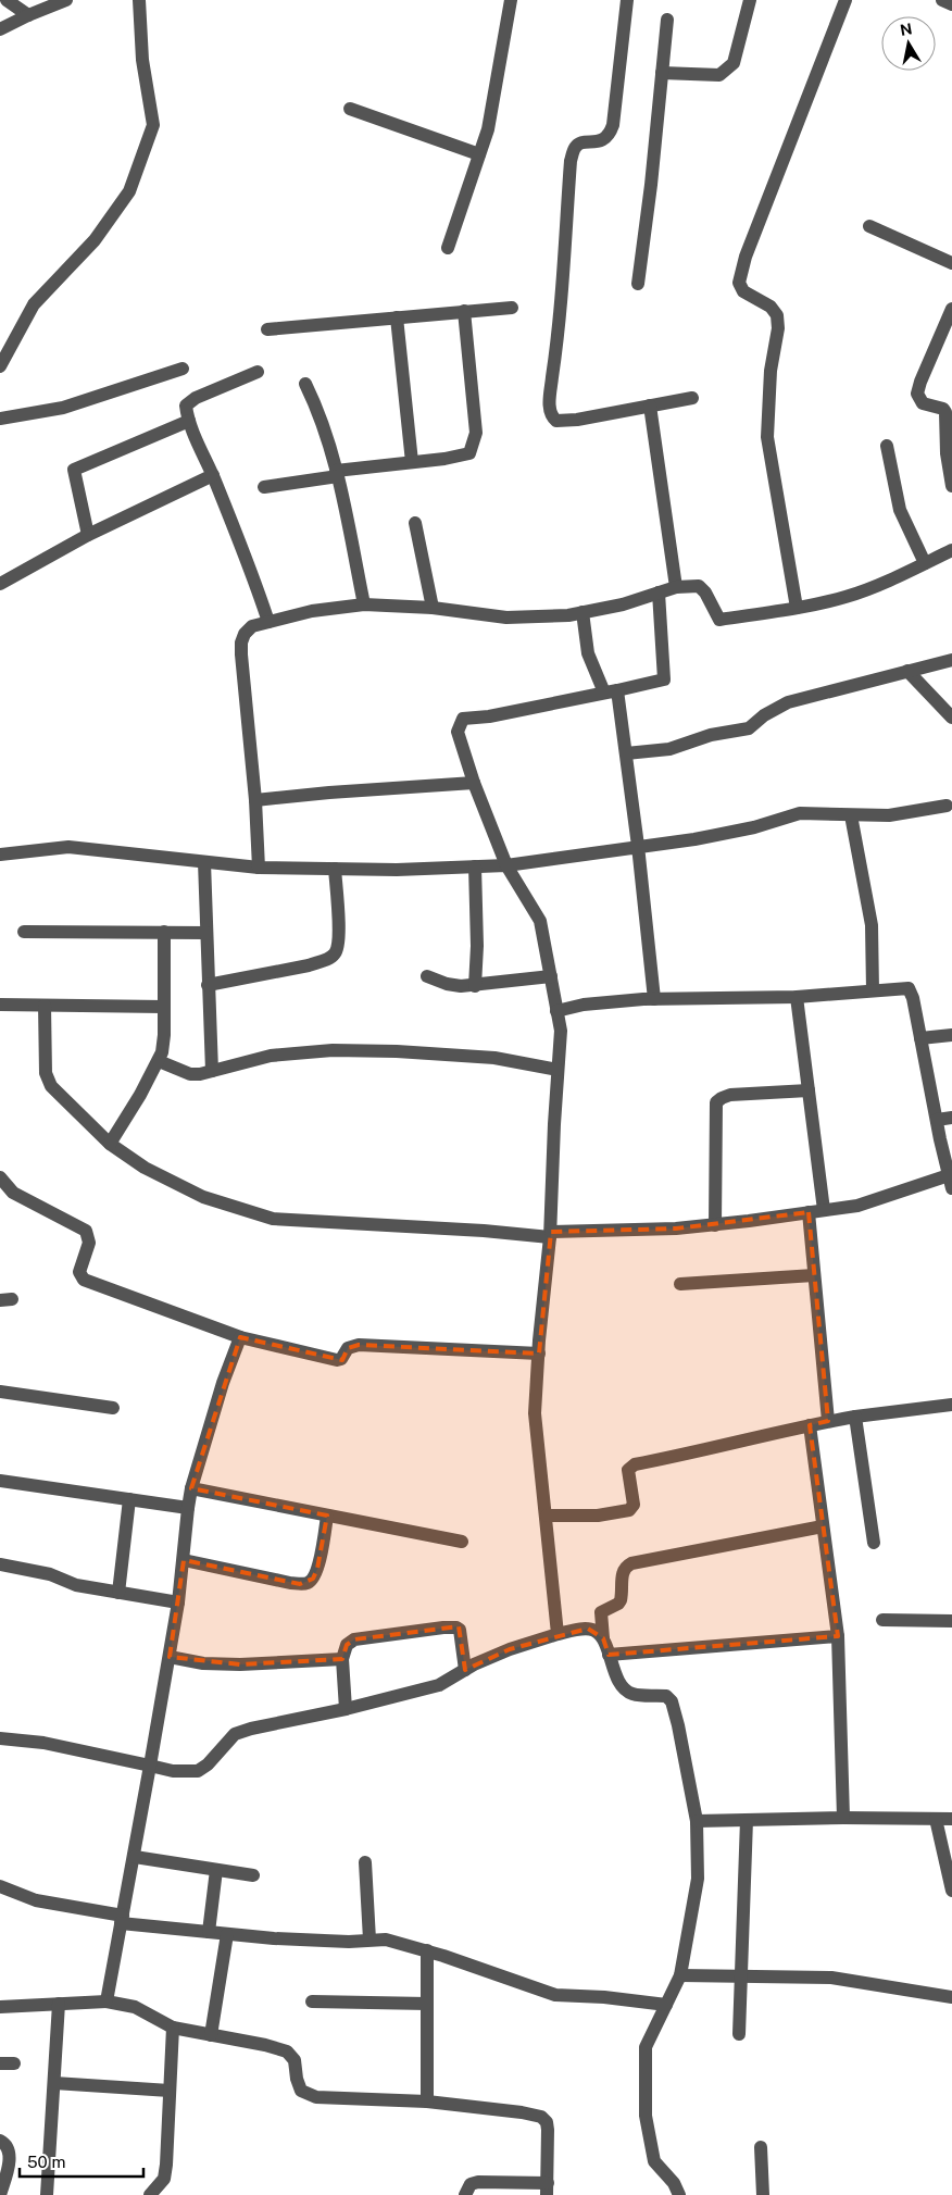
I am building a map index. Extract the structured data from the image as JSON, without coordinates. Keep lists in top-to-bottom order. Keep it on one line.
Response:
{"scale_bar":"50 m","north":"top"}
